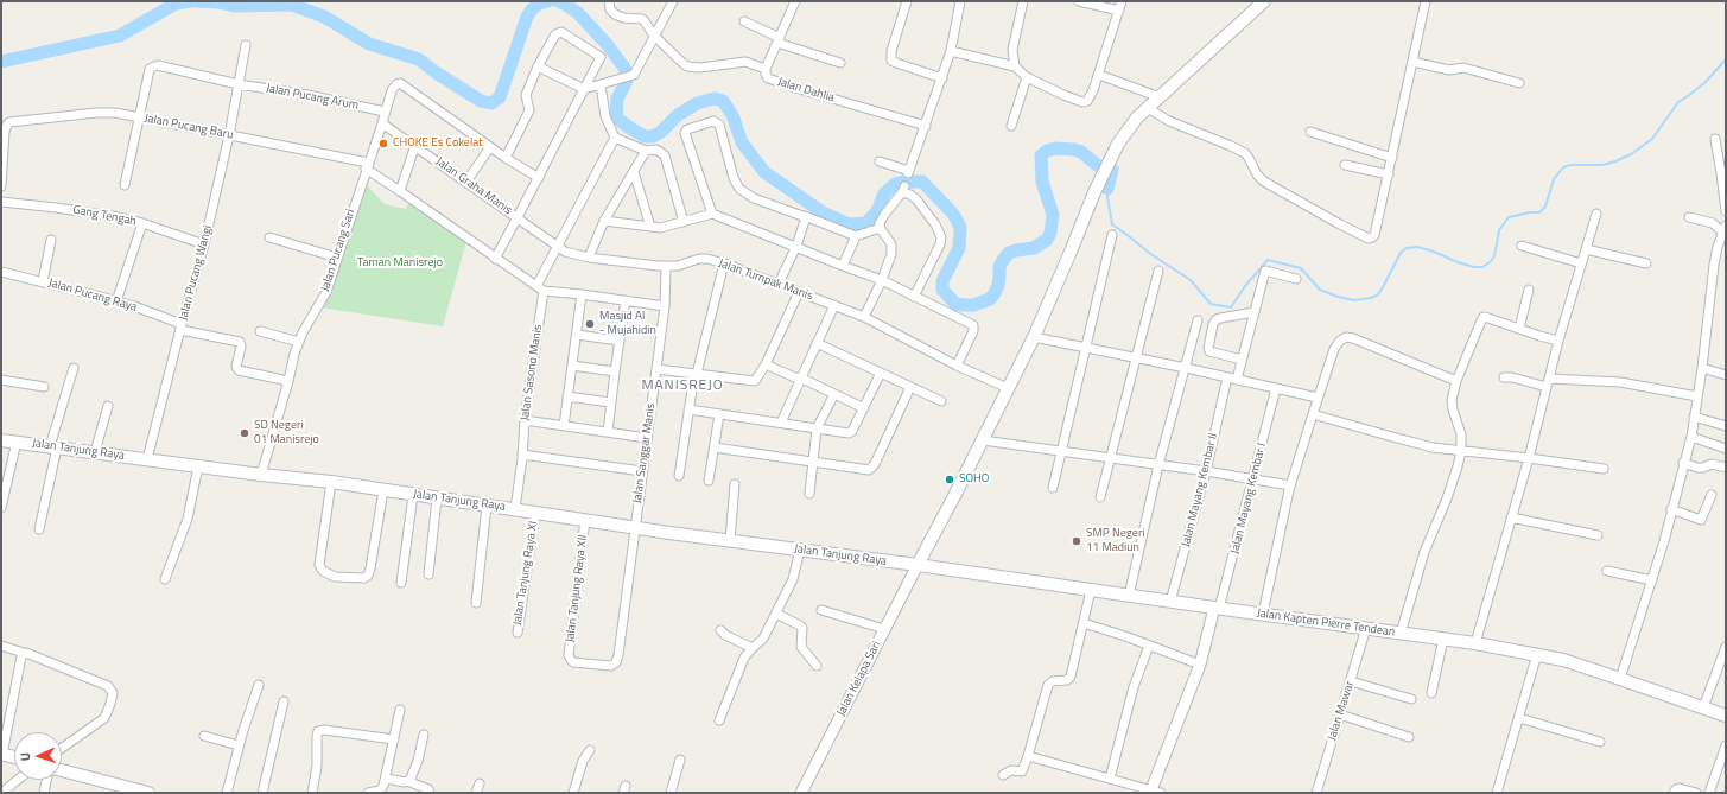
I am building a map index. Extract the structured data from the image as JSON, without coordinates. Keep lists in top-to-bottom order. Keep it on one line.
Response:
{"streets":{"main road":["Jalan Tanjung Raya","Jalan Kapten Pierre Tendean"],"street":["Jalan Dahlia","Jalan Pucang Arum","Jalan Pucang Baru","Jalan Graha Manis","Gang Tengah","Jalan Pucang Sari","Jalan Pucang Wangi","Jalan Tumpak Manis","Jalan Pucang Raya","Jalan Sasono Manis","Jalan Sanggar Manis","Jalan Mayang Kembar II","Jalan Mayang Kembar I","Jalan Tanjung Raya XI","Jalan Tanjung Raya XII","Jalan Kelapa Sari","Jalan Mawar"]},"crossings":[["Jalan Pucang Arum","Jalan Pucang Baru"],["Jalan Pucang Arum","Jalan Pucang Sari"],["Jalan Pucang Arum","Jalan Pucang Wangi"],["Jalan Pucang Baru","Jalan Pucang Sari"],["Jalan Pucang Baru","Jalan Pucang Wangi"],["Jalan Graha Manis","Jalan Pucang Sari"],["Jalan Graha Manis","Jalan Tumpak Manis"],["Gang Tengah","Jalan Pucang Wangi"],["Jalan Pucang Sari","Jalan Pucang Raya"],["Jalan Pucang Sari","Jalan Tanjung Raya"],["Jalan Pucang Wangi","Jalan Pucang Raya"],["Jalan Pucang Wangi","Jalan Tanjung Raya"],["Jalan Tumpak Manis","Jalan Sanggar Manis"],["Jalan Sasono Manis","Jalan Tanjung Raya"],["Jalan Tanjung Raya","Jalan Sanggar Manis"],["Jalan Tanjung Raya","Jalan Tanjung Raya XI"],["Jalan Tanjung Raya","Jalan Tanjung Raya XII"],["Jalan Tanjung Raya","Jalan Kapten Pierre Tendean"],["Jalan Tanjung Raya","Jalan Kelapa Sari"],["Jalan Sanggar Manis","Jalan Tanjung Raya XII"],["Jalan Mayang Kembar II","Jalan Kapten Pierre Tendean"],["Jalan Mayang Kembar I","Jalan Kapten Pierre Tendean"],["Jalan Kapten Pierre Tendean","Jalan Kelapa Sari"],["Jalan Kapten Pierre Tendean","Jalan Mawar"]],"districts":["MANISREJO"],"parks":["Taman Manisrejo"],"places":["CHOKE Es Cokelat","Masjid Al - Mujahidin","SD Negeri 01 Manisrejo","SOHO","SMP Negeri 11 Madiun"],"north":"left"}
